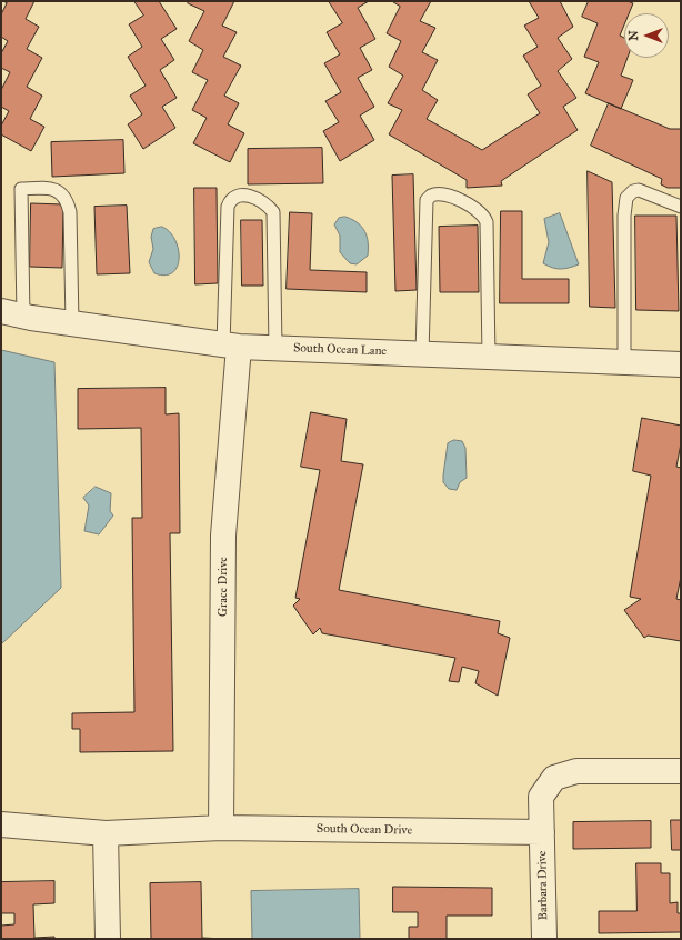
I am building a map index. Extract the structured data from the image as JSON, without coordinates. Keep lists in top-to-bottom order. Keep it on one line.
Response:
{"streets":{"street":["South Ocean Lane","Grace Drive","South Ocean Drive","Barbara Drive"]},"crossings":[["South Ocean Lane","Grace Drive"],["Grace Drive","South Ocean Drive"],["South Ocean Drive","Barbara Drive"]],"north":"left"}
